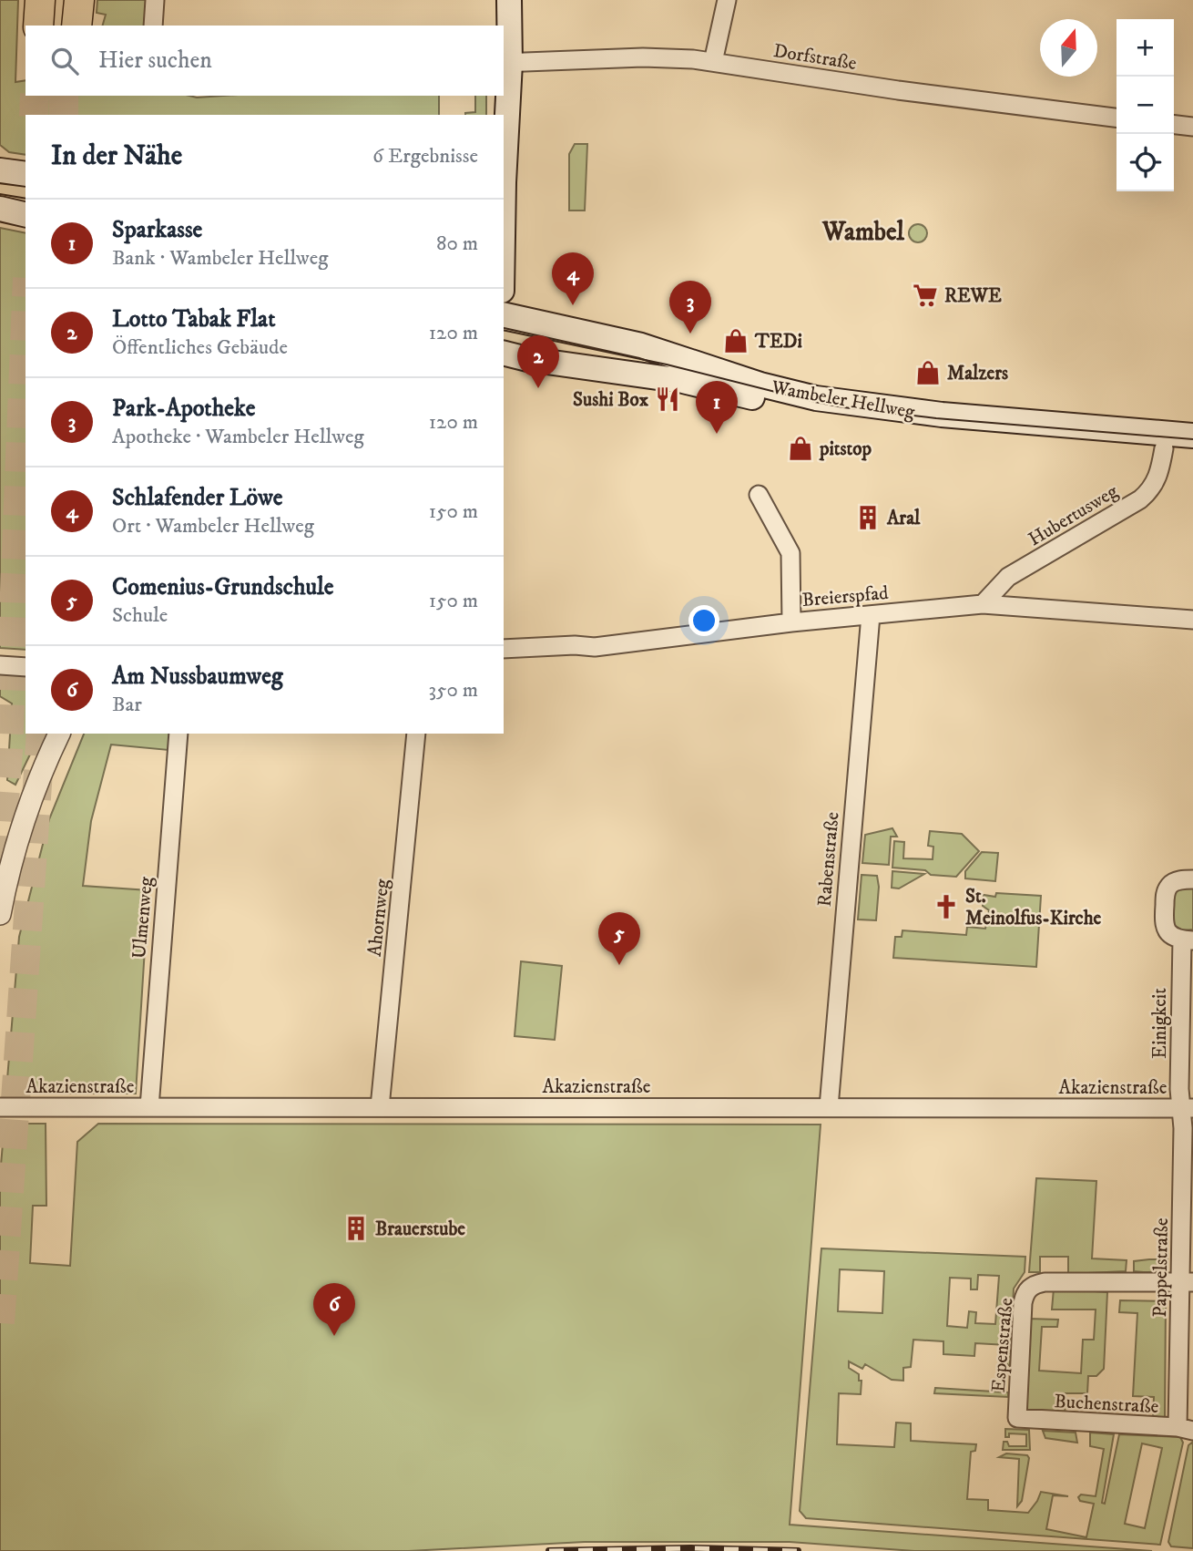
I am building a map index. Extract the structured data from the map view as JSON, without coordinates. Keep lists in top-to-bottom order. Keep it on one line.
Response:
{"streets":{"main road":["Wambeler Hellweg"],"street":["Dorfstraße","Hubertusweg","Breierspfad","Rabenstraße","Ulmenweg","Ahornweg","Einigkeit","Akazienstraße","Pappelstraße","Espenstraße","Buchenstraße"]},"crossings":[["Wambeler Hellweg","Hubertusweg"],["Hubertusweg","Breierspfad"],["Breierspfad","Rabenstraße"],["Rabenstraße","Akazienstraße"],["Ulmenweg","Akazienstraße"],["Ahornweg","Akazienstraße"],["Einigkeit","Akazienstraße"],["Einigkeit","Pappelstraße"],["Akazienstraße","Pappelstraße"],["Pappelstraße","Espenstraße"],["Pappelstraße","Buchenstraße"],["Espenstraße","Buchenstraße"]],"districts":["Wambel"],"places":{"supermarket":["REWE"],"shop":["TEDi","Malzers","pitstop"],"restaurant":["Sushi Box"],"building":["Aral","Brauerstube"],"church":["St. Meinolfus-Kirche"]},"north":"top","page":{"map_buttons":["+","−"],"search":"Hier suchen","heading":["In der Nähe","6 Ergebnisse"],"list":[{"mark":"1","name":"Sparkasse","note":"Bank · Wambeler Hellweg","value":"80 m"},{"mark":"2","name":"Lotto Tabak Flat","note":"Öffentliches Gebäude","value":"120 m"},{"mark":"3","name":"Park-Apotheke","note":"Apotheke · Wambeler Hellweg","value":"120 m"},{"mark":"4","name":"Schlafender Löwe","note":"Ort · Wambeler Hellweg","value":"150 m"},{"mark":"5","name":"Comenius-Grundschule","note":"Schule","value":"150 m"},{"mark":"6","name":"Am Nussbaumweg","note":"Bar","value":"350 m"}],"pins":["4","3","2","1","5","6"]}}
